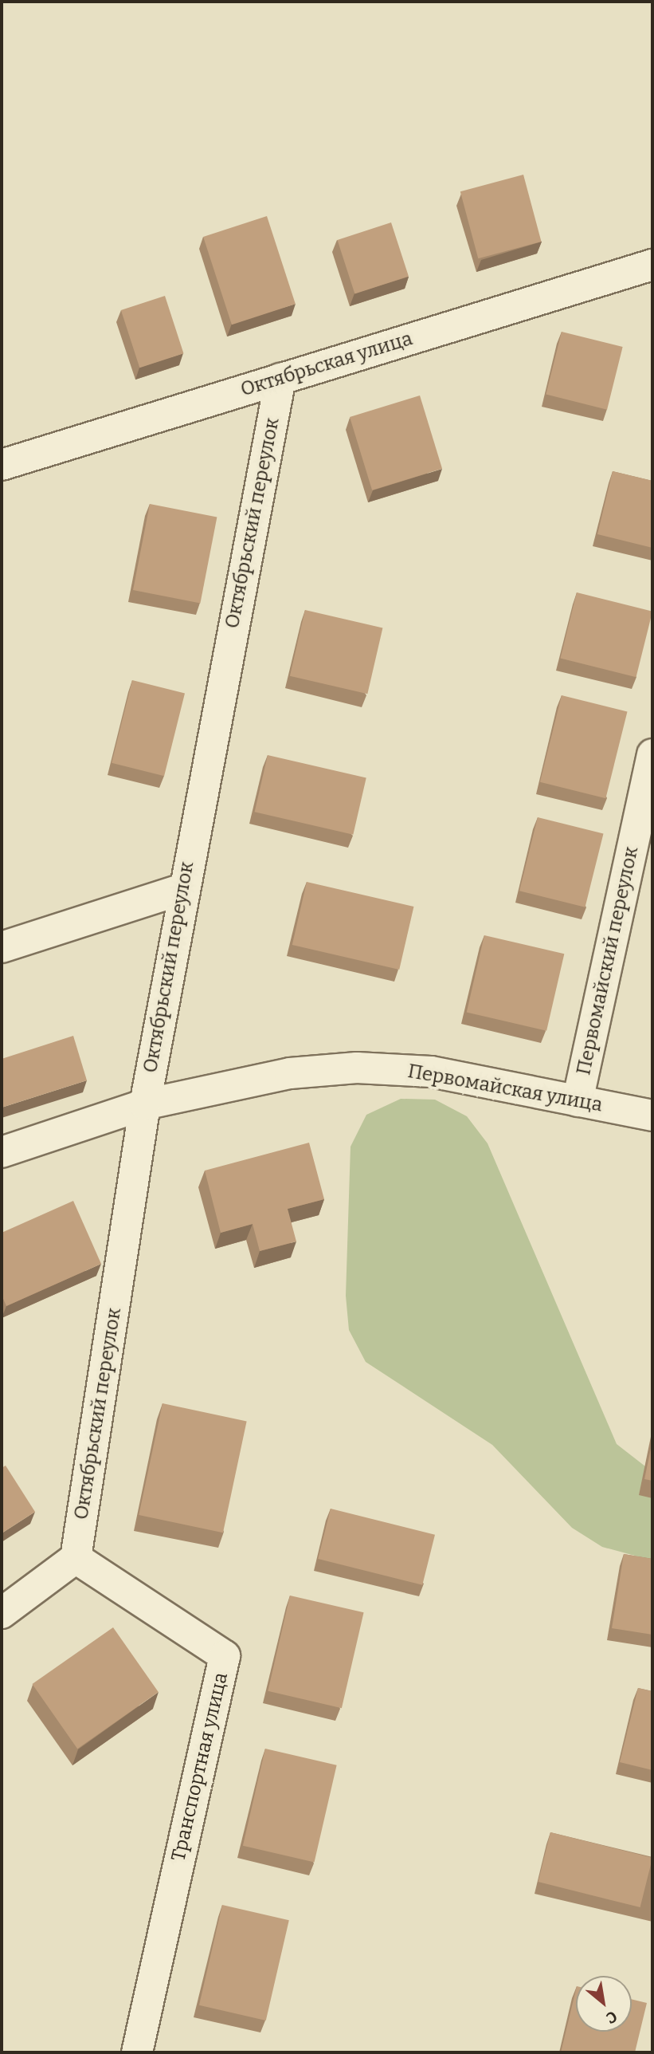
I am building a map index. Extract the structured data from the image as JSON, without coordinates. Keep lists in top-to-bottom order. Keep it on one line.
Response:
{"streets":{"street":["Октябрьская улица","Октябрьский переулок","Первомайский переулок","Первомайская улица","Транспортная улица"]},"crossings":[["Октябрьская улица","Октябрьский переулок"],["Октябрьский переулок","Первомайская улица"],["Октябрьский переулок","Транспортная улица"],["Первомайский переулок","Первомайская улица"]],"north":"bottom right"}
